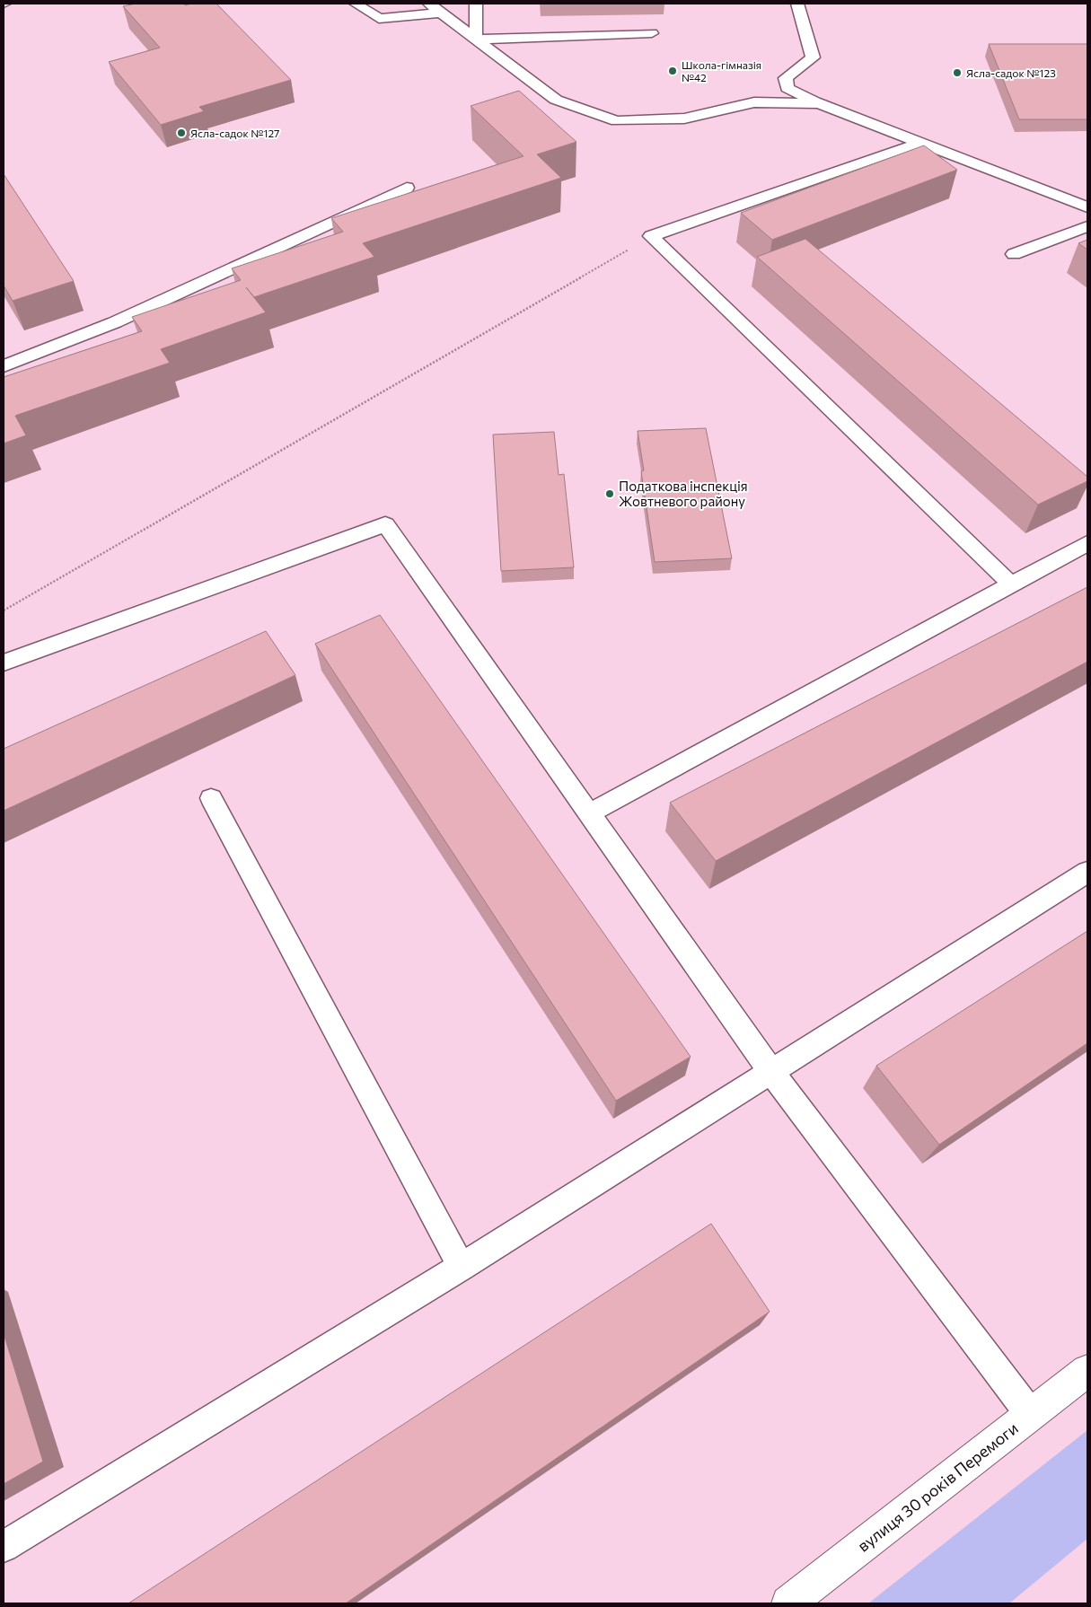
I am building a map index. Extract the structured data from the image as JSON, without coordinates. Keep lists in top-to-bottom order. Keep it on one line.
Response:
{"streets":{"street":["вулиця 30 років Перемоги"]},"places":["Школа-гімназія №42","Ясла-садок №123","Ясла-садок №127","Податкова інспекція Жовтневого району"]}
